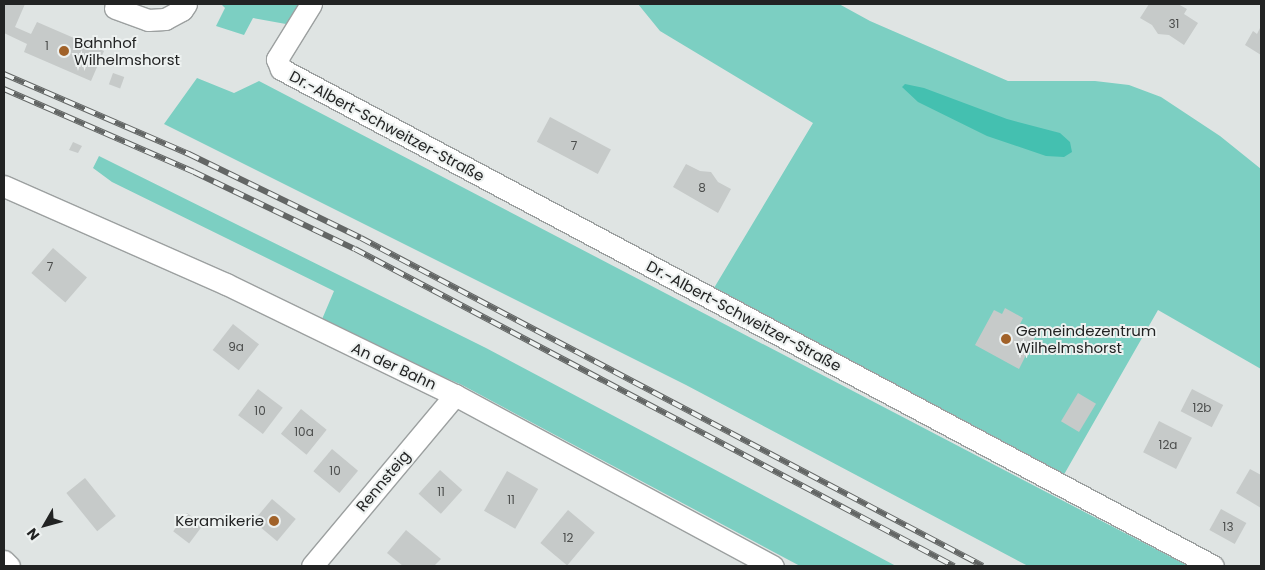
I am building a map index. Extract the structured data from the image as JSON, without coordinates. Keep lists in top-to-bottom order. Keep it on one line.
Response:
{"streets":{"street":["Dr.-Albert-Schweitzer-Straße","An der Bahn","Rennsteig"]},"crossings":[["An der Bahn","Rennsteig"]],"places":["Bahnhof Wilhelmshorst","Gemeindezentrum Wilhelmshorst","Keramikerie"],"house_numbers":["31","1","7","8","7","9a","12b","10","10a","12a","10","11","11","13","12"],"north":"bottom left"}
